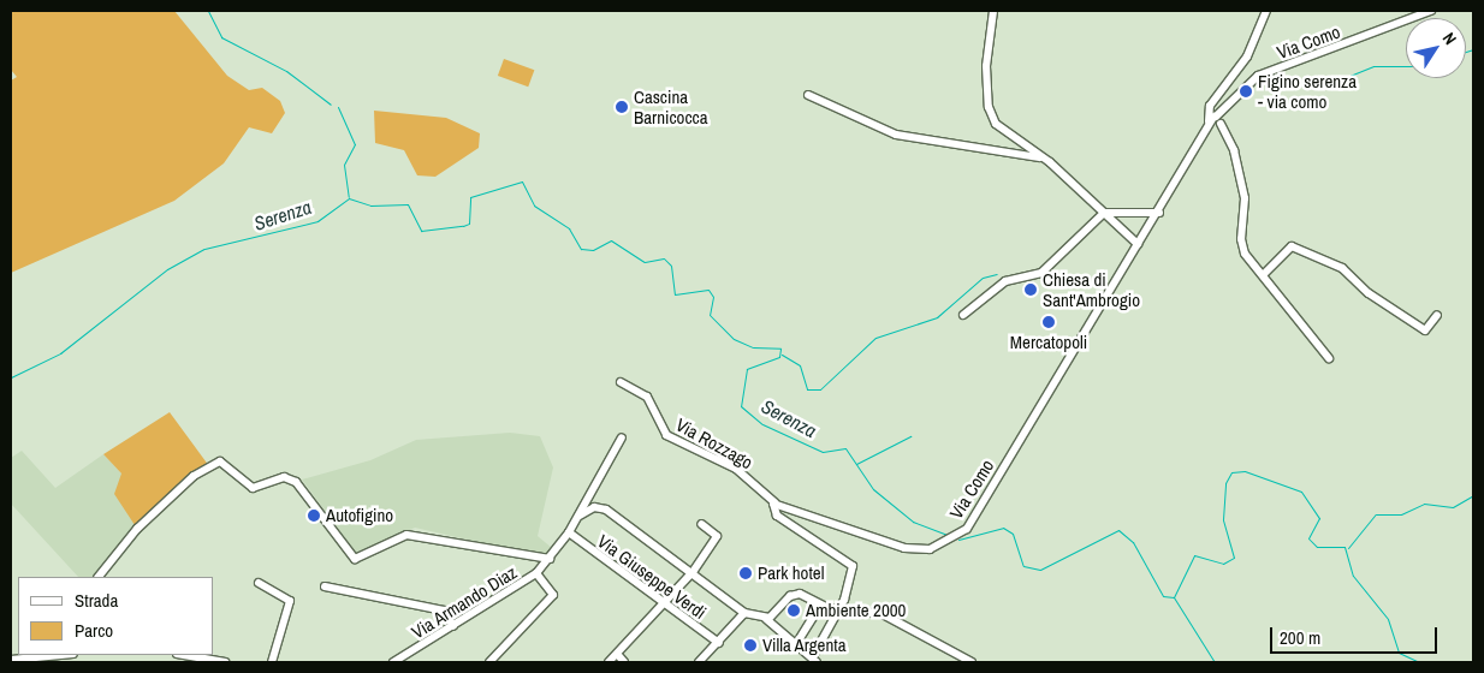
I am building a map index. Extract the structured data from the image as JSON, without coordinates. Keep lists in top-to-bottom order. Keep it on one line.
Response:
{"streets":{"street":["Via Como","Via Rozzago","Via Giuseppe Verdi","Via Armando Diaz"]},"crossings":[["Via Como","Via Rozzago"],["Via Giuseppe Verdi","Via Armando Diaz"]],"water":["Serenza"],"places":["Figino serenza - via como","Cascina Barnicocca","Chiesa di Sant'Ambrogio","Mercatopoli","Autofigino","Park hotel","Ambiente 2000","Villa Argenta"],"legend":["Strada","Parco"],"scale_bar":"200 m","north":"top right"}
